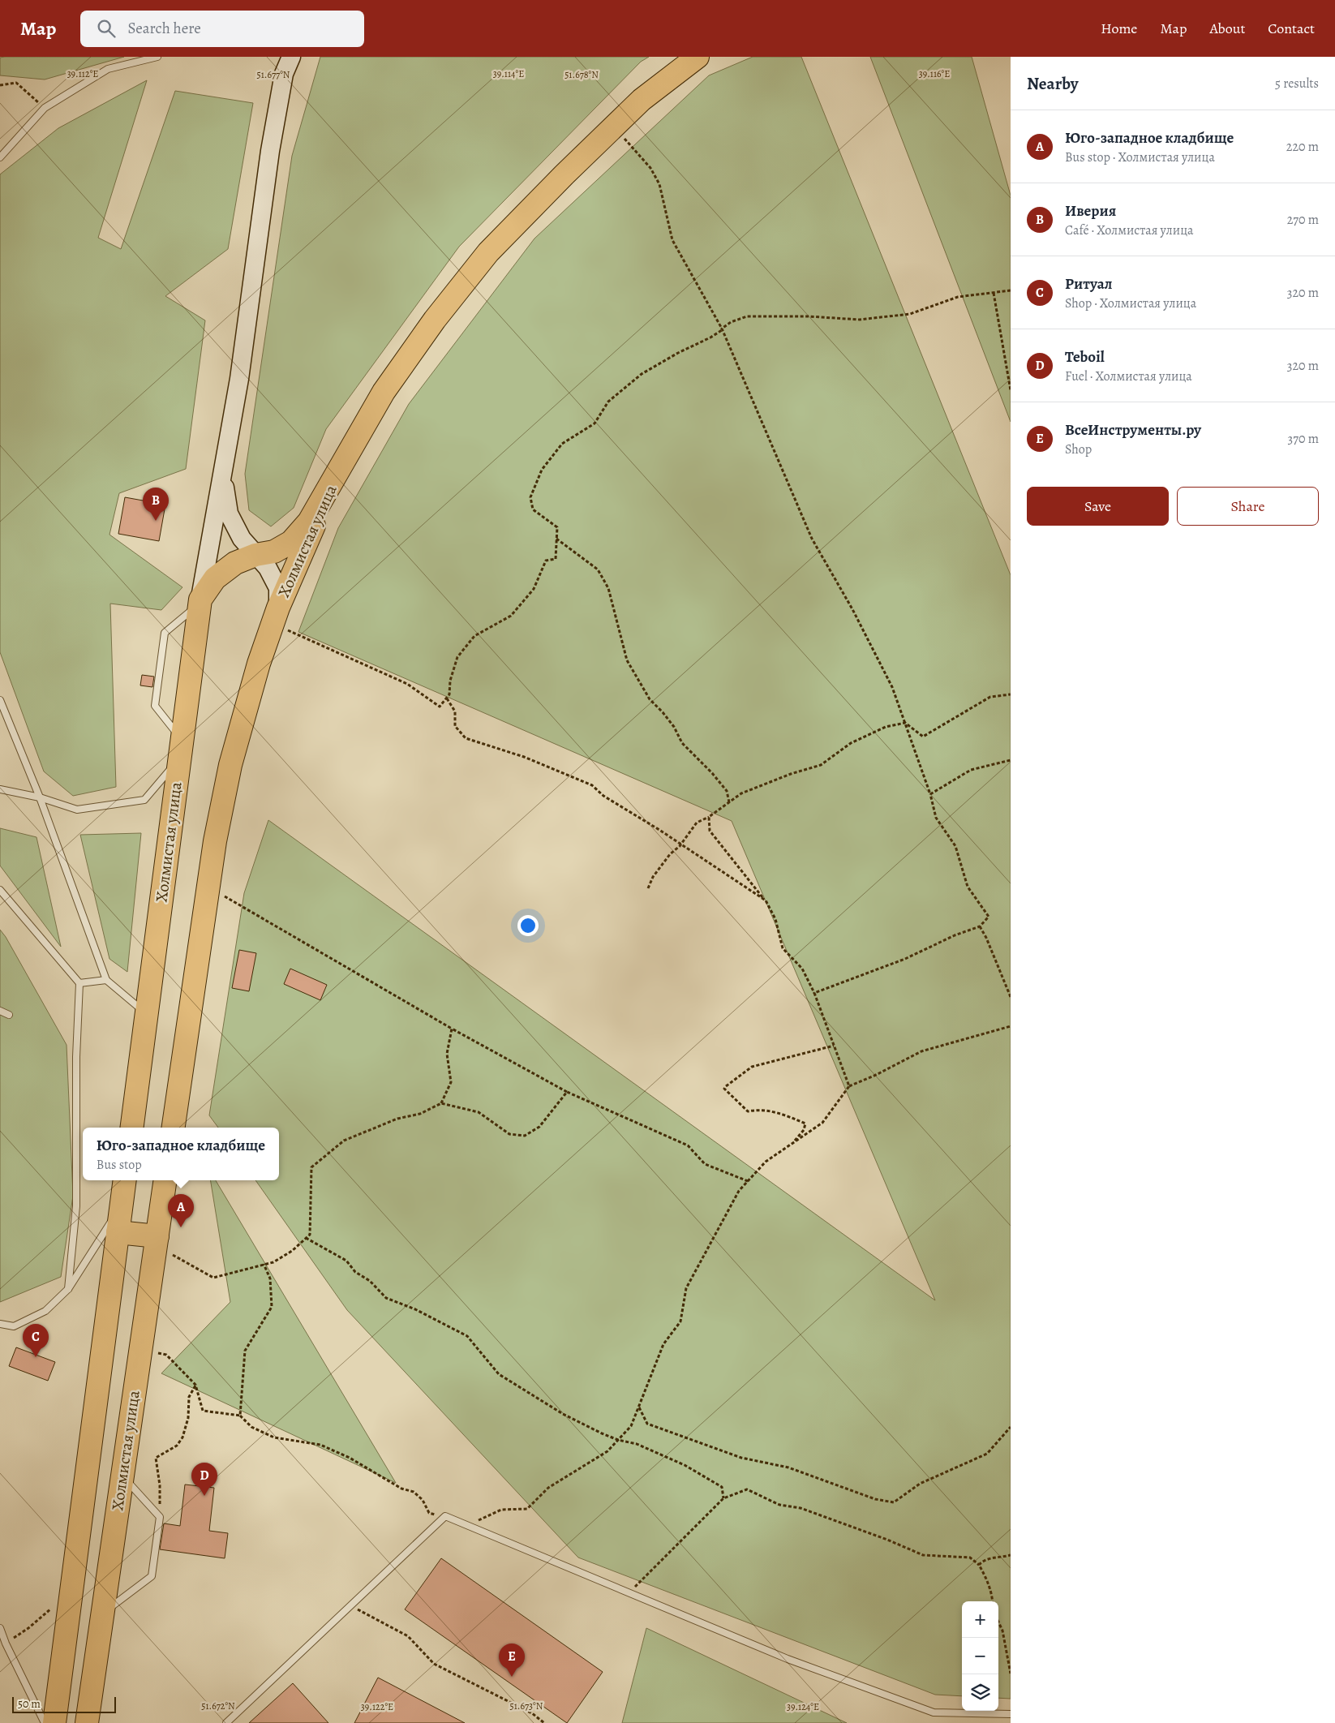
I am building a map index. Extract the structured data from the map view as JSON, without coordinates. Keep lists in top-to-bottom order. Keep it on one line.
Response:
{"streets":{"highway":["Холмистая улица"]},"scale_bar":"50 m","page":{"header":"Map","search":"Search here","nav":["Home","Map","About","Contact"],"heading":["Nearby","5 results"],"list":[{"mark":"A","name":"Юго-западное кладбище","note":"Bus stop · Холмистая улица","value":"220 m"},{"mark":"B","name":"Иверия","note":"Café · Холмистая улица","value":"270 m"},{"mark":"C","name":"Ритуал","note":"Shop · Холмистая улица","value":"320 m"},{"mark":"D","name":"Teboil","note":"Fuel · Холмистая улица","value":"320 m"},{"mark":"E","name":"ВсеИнструменты.ру","note":"Shop","value":"370 m"}],"buttons":["Save","Share"],"pins":["B","A","C","D","E"],"popup":["Юго-западное кладбище","Bus stop"],"map_buttons":["+","−"],"scale":"50 m"},"coordinates":["39.114°E","39.112°E","39.116°E","51.677°N","51.678°N","51.672°N","51.673°N","39.122°E","39.124°E"]}
